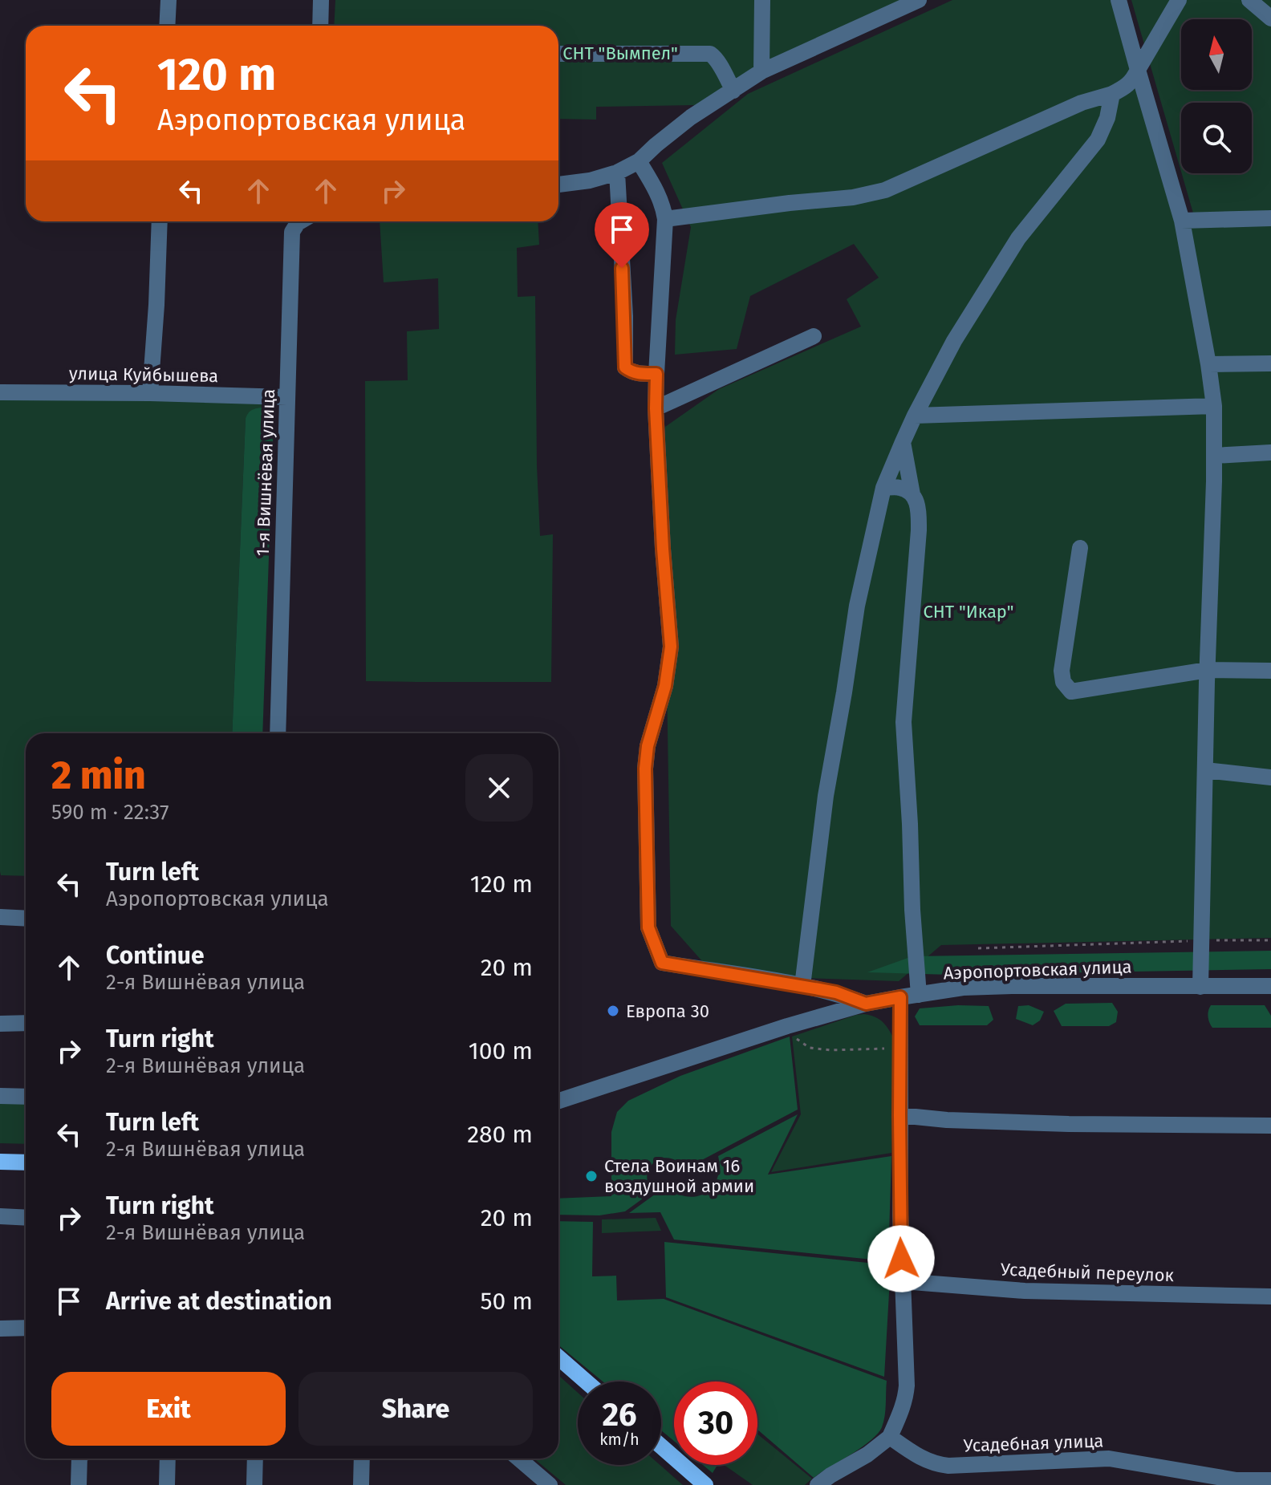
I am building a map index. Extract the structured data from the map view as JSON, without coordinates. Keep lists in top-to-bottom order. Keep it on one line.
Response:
{"streets":{"street":["улица Куйбышева","1-я Вишнёвая улица","Аэропортовская улица","Усадебный переулок","Усадебная улица"]},"crossings":[["улица Куйбышева","1-я Вишнёвая улица"]],"parks":["СНТ \"Вымпел\"","СНТ \"Икар\""],"places":["Европа 30","Стела Воинам 16 воздушной армии"],"north":"top","page":{"turn":["120 m","Аэропортовская улица"],"heading":["2 min","590 m · 22:37"],"list":[{"name":"Turn left","note":"Аэропортовская улица","value":"120 m"},{"name":"Continue","note":"2-я Вишнёвая улица","value":"20 m"},{"name":"Turn right","note":"2-я Вишнёвая улица","value":"100 m"},{"name":"Turn left","note":"2-я Вишнёвая улица","value":"280 m"},{"name":"Turn right","note":"2-я Вишнёвая улица","value":"20 m"},{"name":"Arrive at destination","value":"50 m"}],"buttons":["Exit","Share"],"speed":"26 km/h","limit":"30"}}
